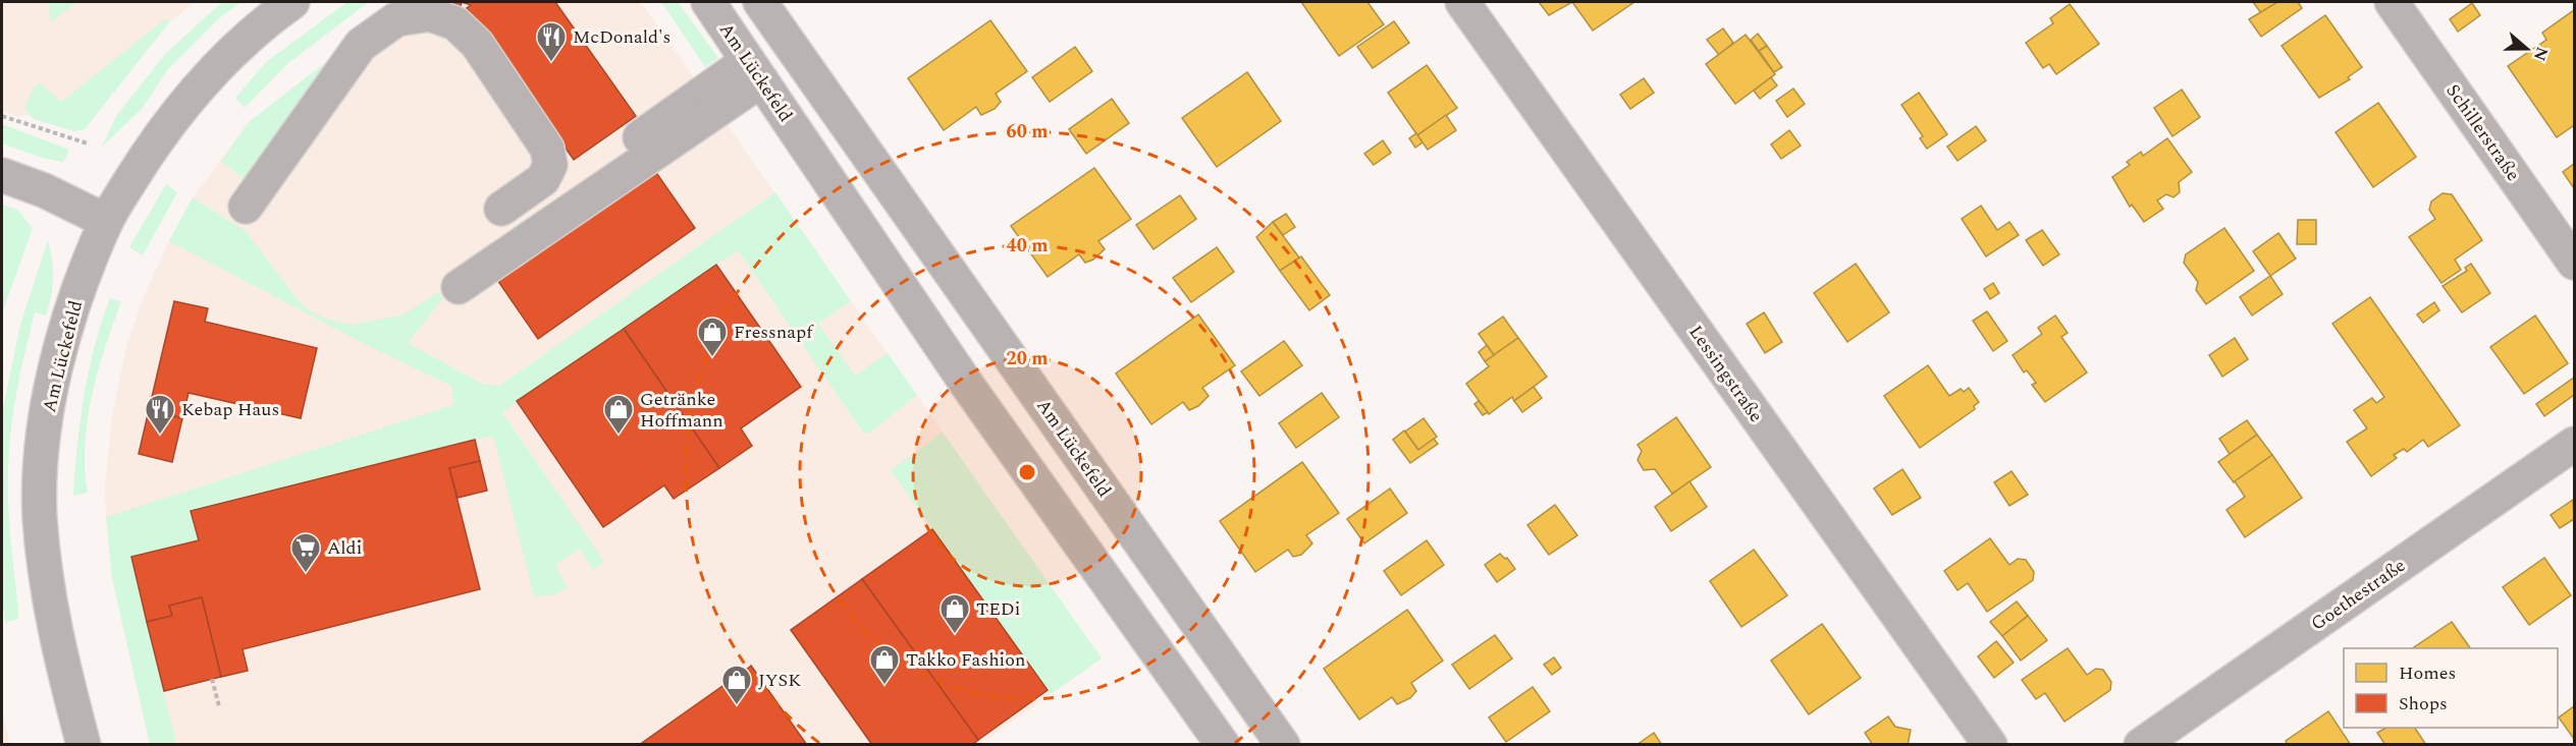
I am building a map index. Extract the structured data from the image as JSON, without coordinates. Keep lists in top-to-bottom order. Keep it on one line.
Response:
{"streets":{"street":["Am Lückefeld","Schillerstraße","Lessingstraße","Goethestraße"]},"places":{"restaurant":["McDonald's","Kebap Haus"],"shop":["Fressnapf","Getränke Hoffmann","TEDi","Takko Fashion","JYSK"],"supermarket":["Aldi"]},"legend":["Homes","Shops"],"north":"right","rings":["60 m","40 m","20 m"]}
